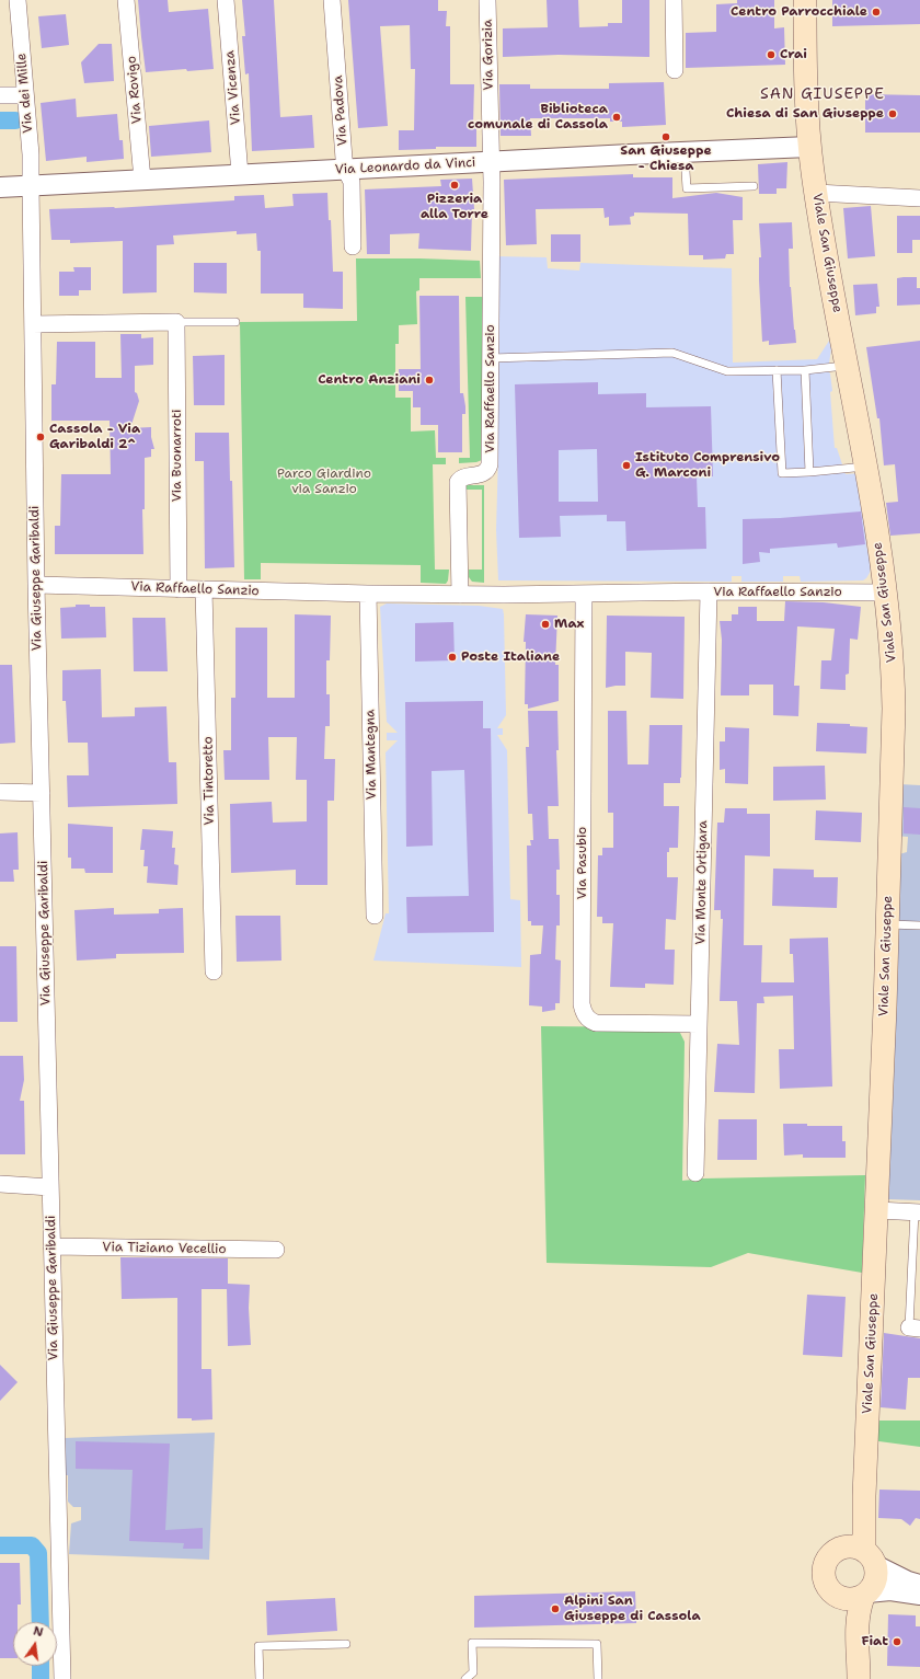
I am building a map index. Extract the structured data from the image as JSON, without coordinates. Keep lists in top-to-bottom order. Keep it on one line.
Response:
{"streets":{"main road":["Viale San Giuseppe"],"street":["Via Gorizia","Via Vicenza","Via Rovigo","Via dei Mille","Via Padova","Via Leonardo da Vinci","Via Raffaello Sanzio","Via Buonarroti","Via Giuseppe Garibaldi","Via Mantegna","Via Tintoretto","Via Pasubio","Via Monte Ortigara","Via Tiziano Vecellio"]},"crossings":[["Via Gorizia","Via Leonardo da Vinci"],["Via Gorizia","Via Raffaello Sanzio"],["Via Vicenza","Via Leonardo da Vinci"],["Via Rovigo","Via Leonardo da Vinci"],["Via dei Mille","Via Leonardo da Vinci"],["Via dei Mille","Via Giuseppe Garibaldi"],["Via Padova","Via Leonardo da Vinci"],["Via Leonardo da Vinci","Viale San Giuseppe"],["Via Leonardo da Vinci","Via Raffaello Sanzio"],["Via Leonardo da Vinci","Via Giuseppe Garibaldi"],["Viale San Giuseppe","Via Raffaello Sanzio"],["Via Raffaello Sanzio","Via Buonarroti"],["Via Raffaello Sanzio","Via Giuseppe Garibaldi"],["Via Raffaello Sanzio","Via Mantegna"],["Via Raffaello Sanzio","Via Tintoretto"],["Via Raffaello Sanzio","Via Pasubio"],["Via Raffaello Sanzio","Via Monte Ortigara"],["Via Giuseppe Garibaldi","Via Tiziano Vecellio"],["Via Pasubio","Via Monte Ortigara"]],"districts":["SAN GIUSEPPE"],"parks":["Parco Giardino via Sanzio"],"places":["Centro Parrocchiale","Crai","Chiesa di San Giuseppe","Biblioteca comunale di Cassola","San Giuseppe - Chiesa","Pizzeria alla Torre","Centro Anziani","Cassola - Via Garibaldi 2^","Istituto Comprensivo G. Marconi","Max","Poste Italiane","Alpini San Giuseppe di Cassola","Fiat"],"north":"top"}
